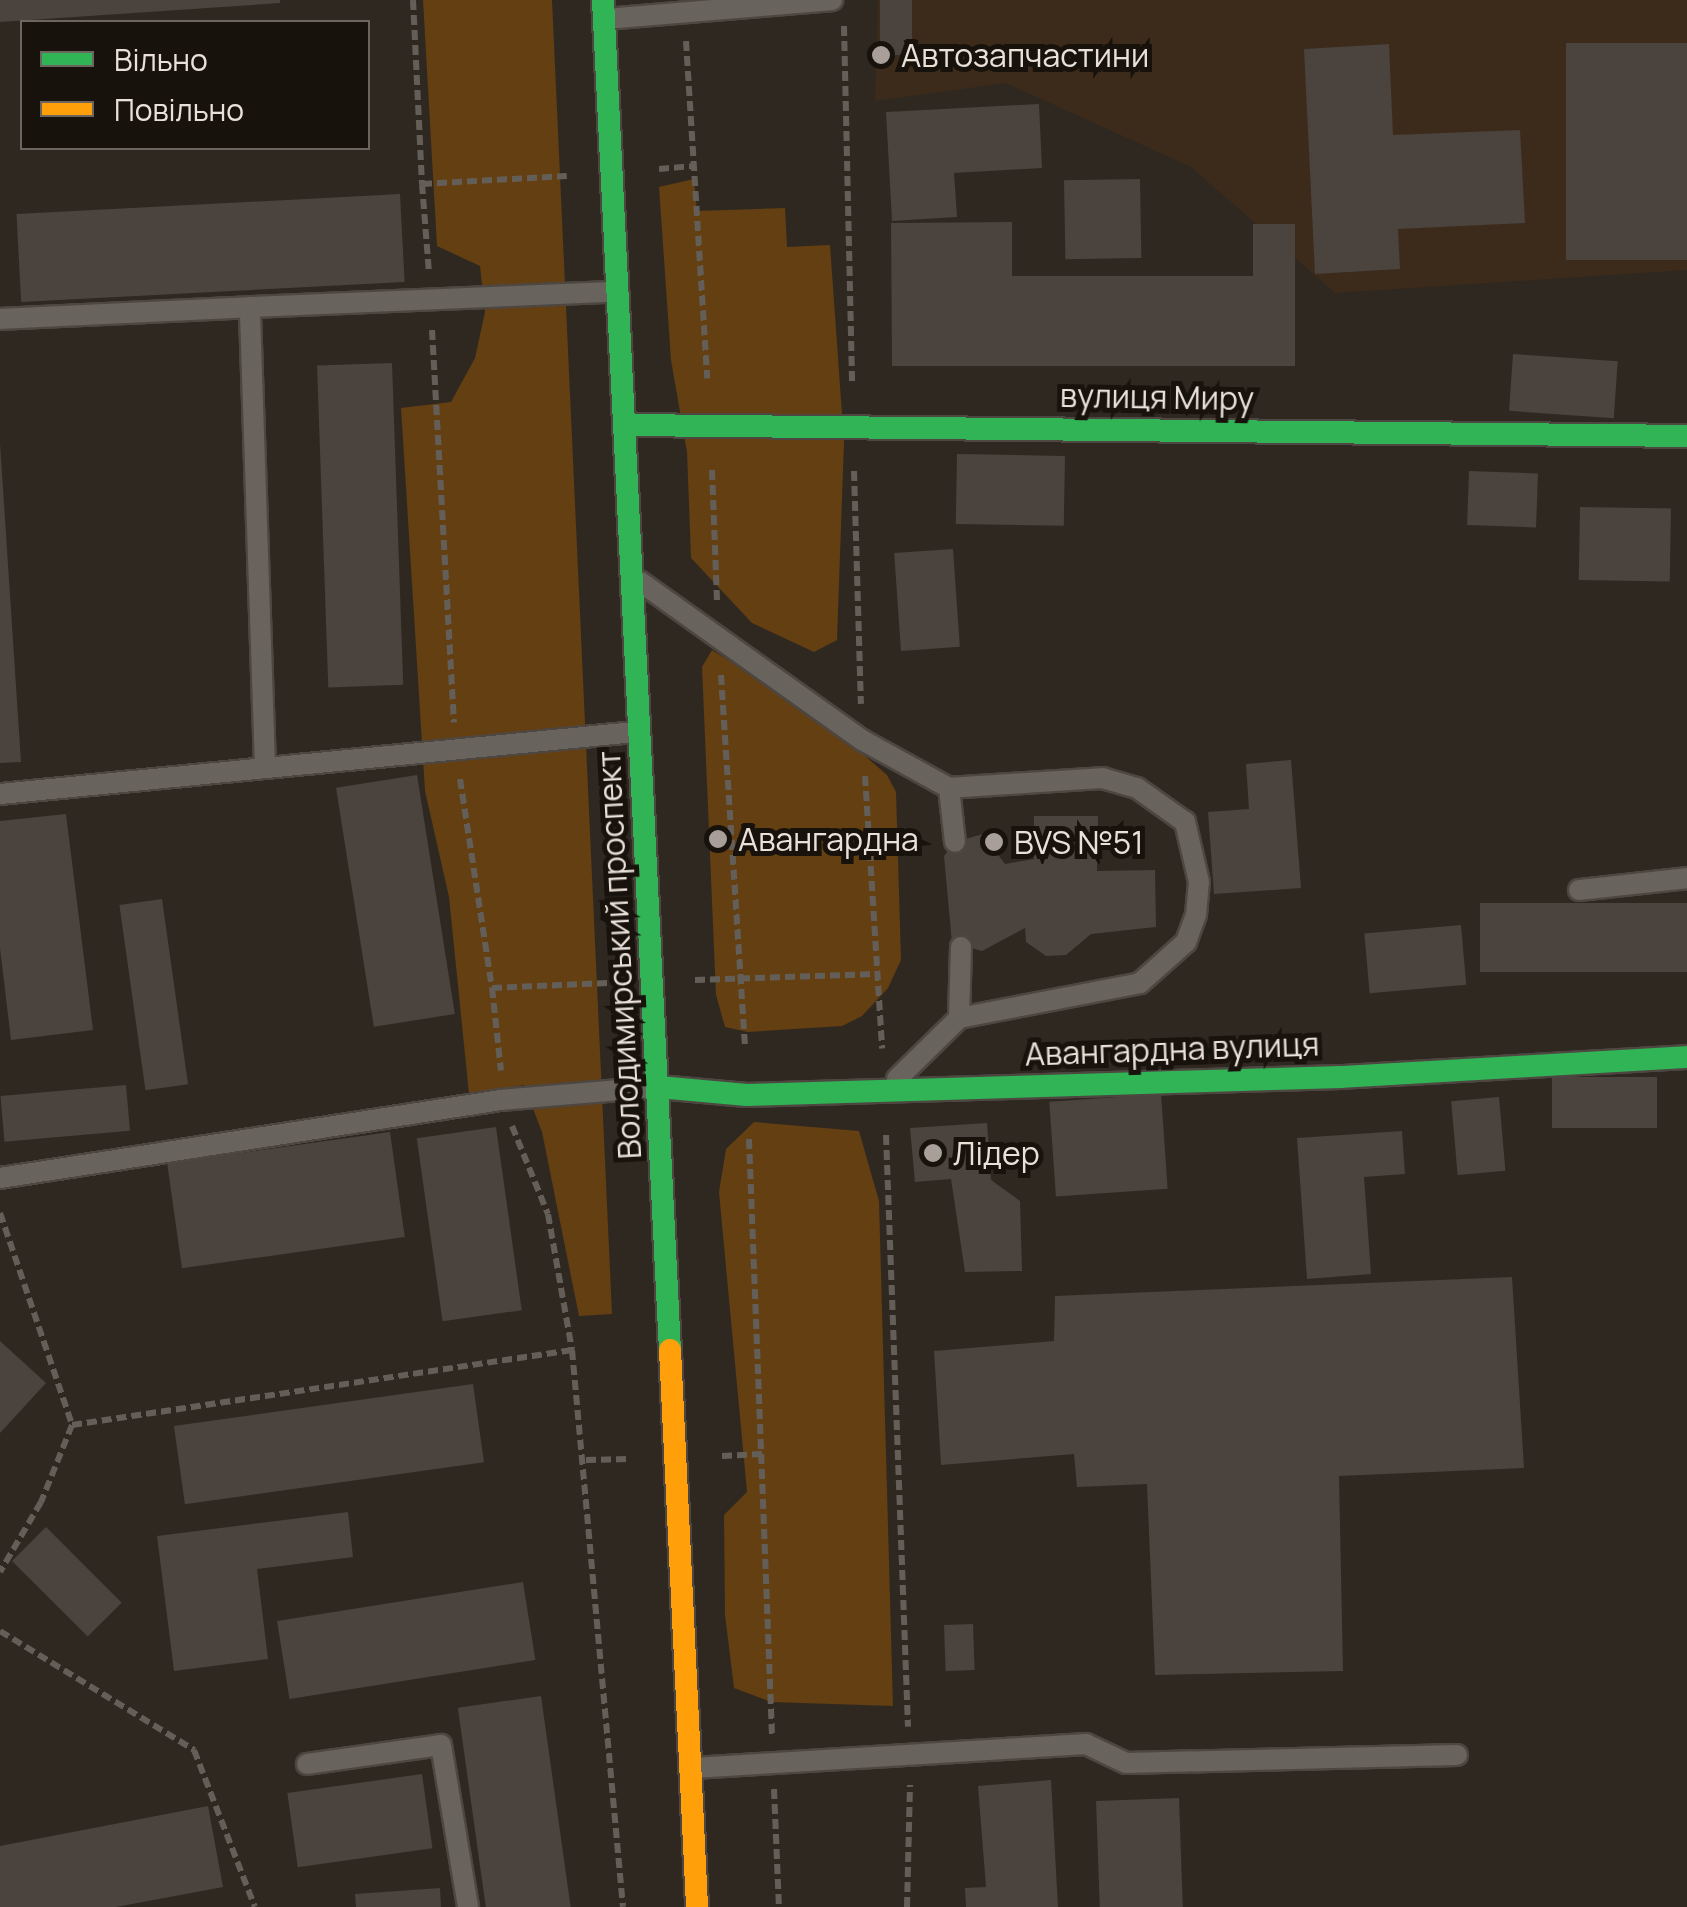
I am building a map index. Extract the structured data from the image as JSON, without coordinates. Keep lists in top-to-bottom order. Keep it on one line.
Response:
{"streets":{"street":["вулиця Миру","Володимирський проспект","Авангардна вулиця"]},"crossings":[["вулиця Миру","Володимирський проспект"],["Володимирський проспект","Авангардна вулиця"]],"places":["Автозапчастини","Авангардна","BVS №51","Лідер"],"legend":["Вільно","Повільно"]}
